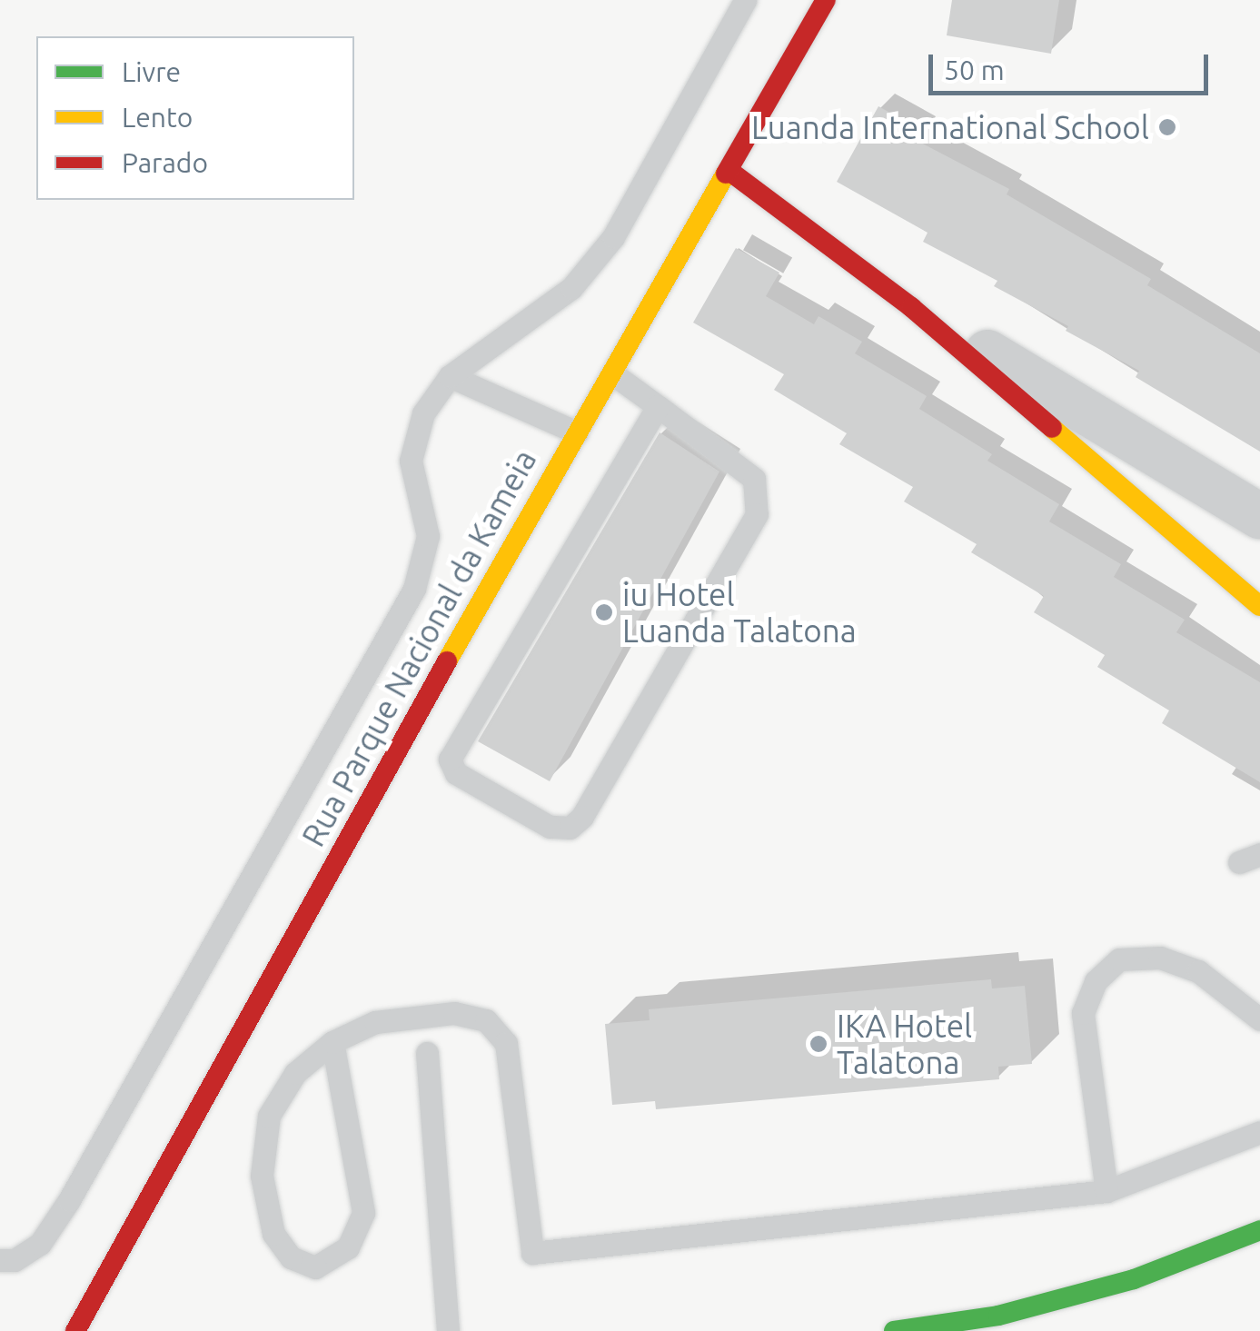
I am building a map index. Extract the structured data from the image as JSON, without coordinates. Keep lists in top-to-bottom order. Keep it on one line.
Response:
{"streets":{"street":["Rua Parque Nacional da Kameia"]},"places":["Luanda International School","iu Hotel Luanda Talatona","IKA Hotel Talatona"],"legend":["Livre","Lento","Parado"],"scale_bar":"50 m"}
